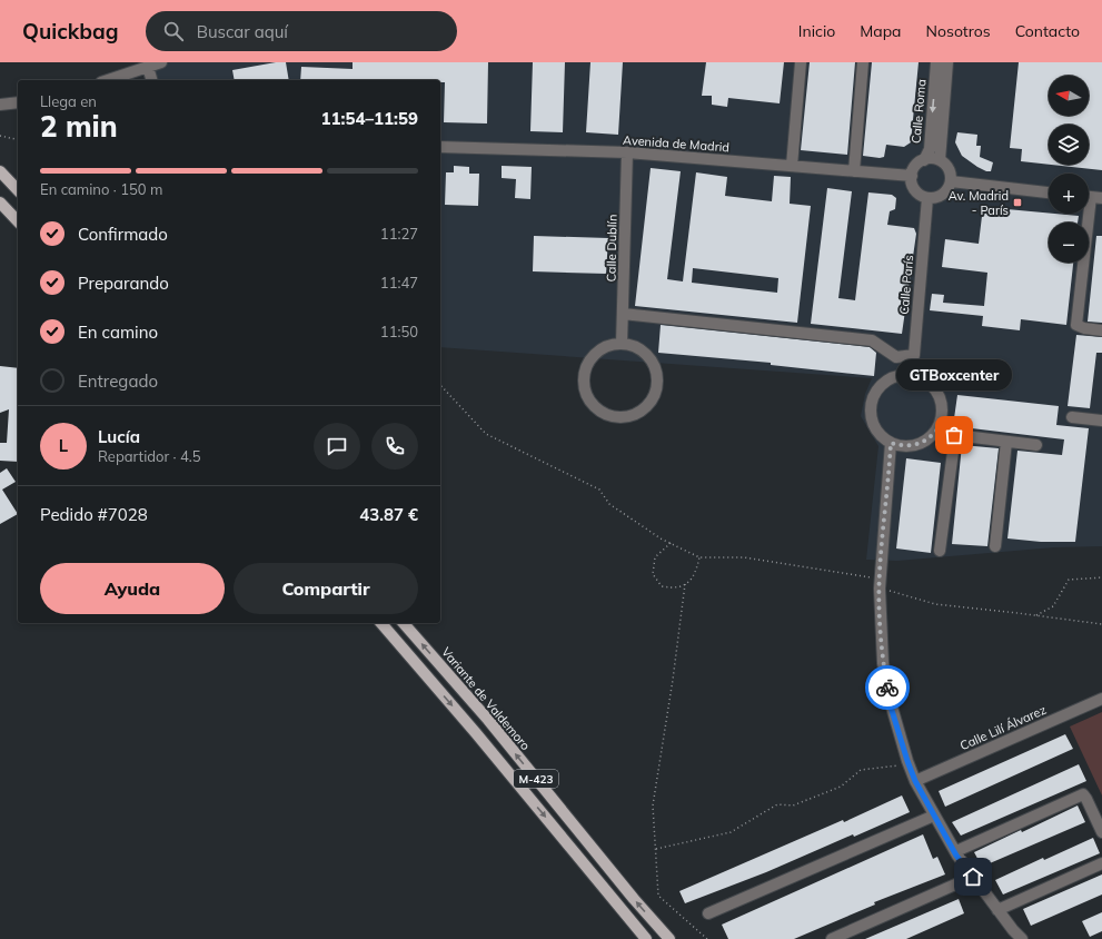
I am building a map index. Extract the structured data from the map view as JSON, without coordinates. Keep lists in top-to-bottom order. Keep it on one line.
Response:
{"streets":{"main road":["Variante de Valdemoro","M-423"],"street":["Calle Roma","Avenida de Madrid","Calle Dublín","Calle París","Calle Lilí Álvarez"]},"crossings":[["Calle Roma","Avenida de Madrid"],["Calle Roma","Calle París"],["Avenida de Madrid","Calle Dublín"],["Avenida de Madrid","Calle París"]],"places":{"transit":["Av. Madrid - París"],"other":["GTBoxcenter"]},"north":"left","page":{"header":"Quickbag","search":"Buscar aquí","nav":["Inicio","Mapa","Nosotros","Contacto"],"map_buttons":["+","−"],"heading":["2 min","Llega en","11:54–11:59"],"panel":["Lucía","Repartidor · 4.5","Pedido #7028","43.87 €"],"bar":"En camino · 150 m","list":[["Confirmado","11:27"],["Preparando","11:47"],["En camino","11:50"],"Entregado"],"bubble":"GTBoxcenter","round":"L","buttons":["Ayuda","Compartir"]}}
